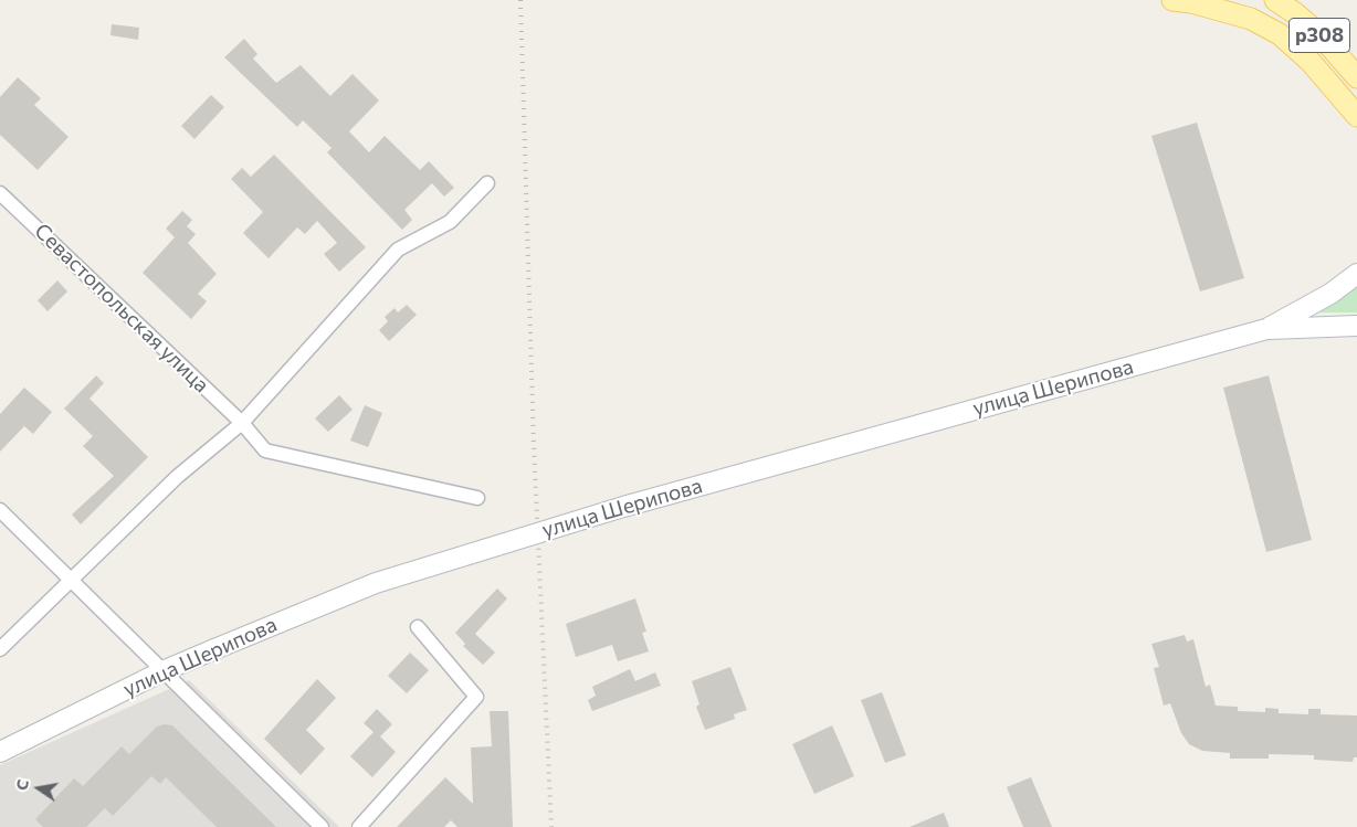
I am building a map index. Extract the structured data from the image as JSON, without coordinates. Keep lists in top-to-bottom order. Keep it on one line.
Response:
{"streets":{"main road":["p308","улица Шерипова"],"street":["Севастопольская улица"]},"north":"left"}
